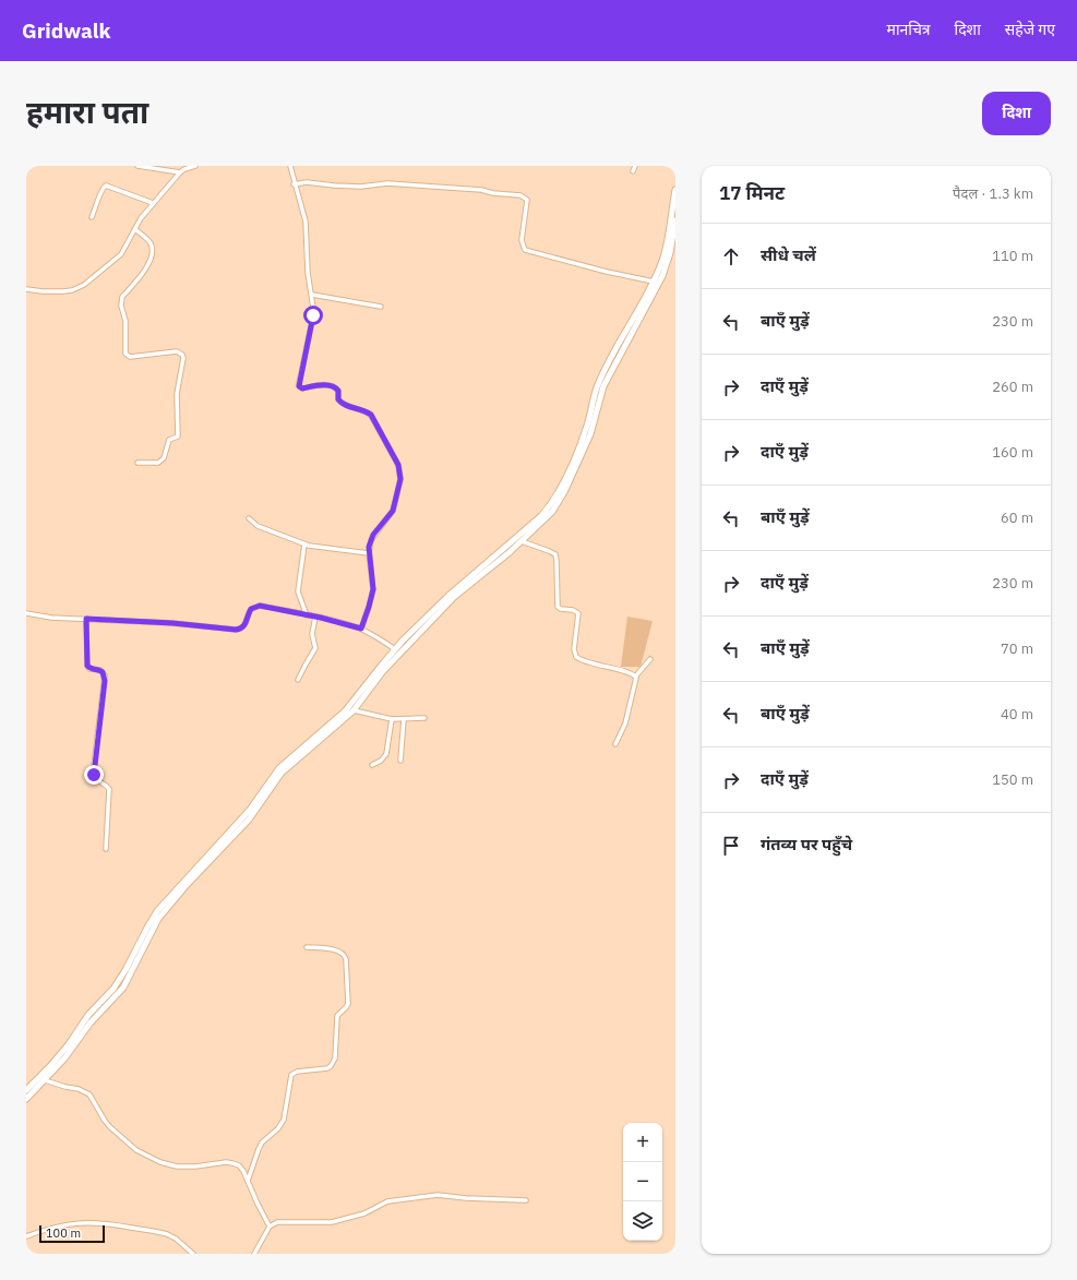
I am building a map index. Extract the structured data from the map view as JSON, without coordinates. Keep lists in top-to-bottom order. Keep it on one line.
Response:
{"scale_bar":"100 m","page":{"header":"Gridwalk","nav":["मानचित्र","दिशा","सहेजे गए"],"title":"हमारा पता","buttons":"दिशा","heading":["17 मिनट","पैदल · 1.3 km"],"list":[["सीधे चलें","110 m"],["बाएँ मुड़ें","230 m"],["दाएँ मुड़ें","260 m"],["दाएँ मुड़ें","160 m"],["बाएँ मुड़ें","60 m"],["दाएँ मुड़ें","230 m"],["बाएँ मुड़ें","70 m"],["बाएँ मुड़ें","40 m"],["दाएँ मुड़ें","150 m"],"गंतव्य पर पहुँचे"],"map_buttons":["+","−"],"scale":"100 m"}}
